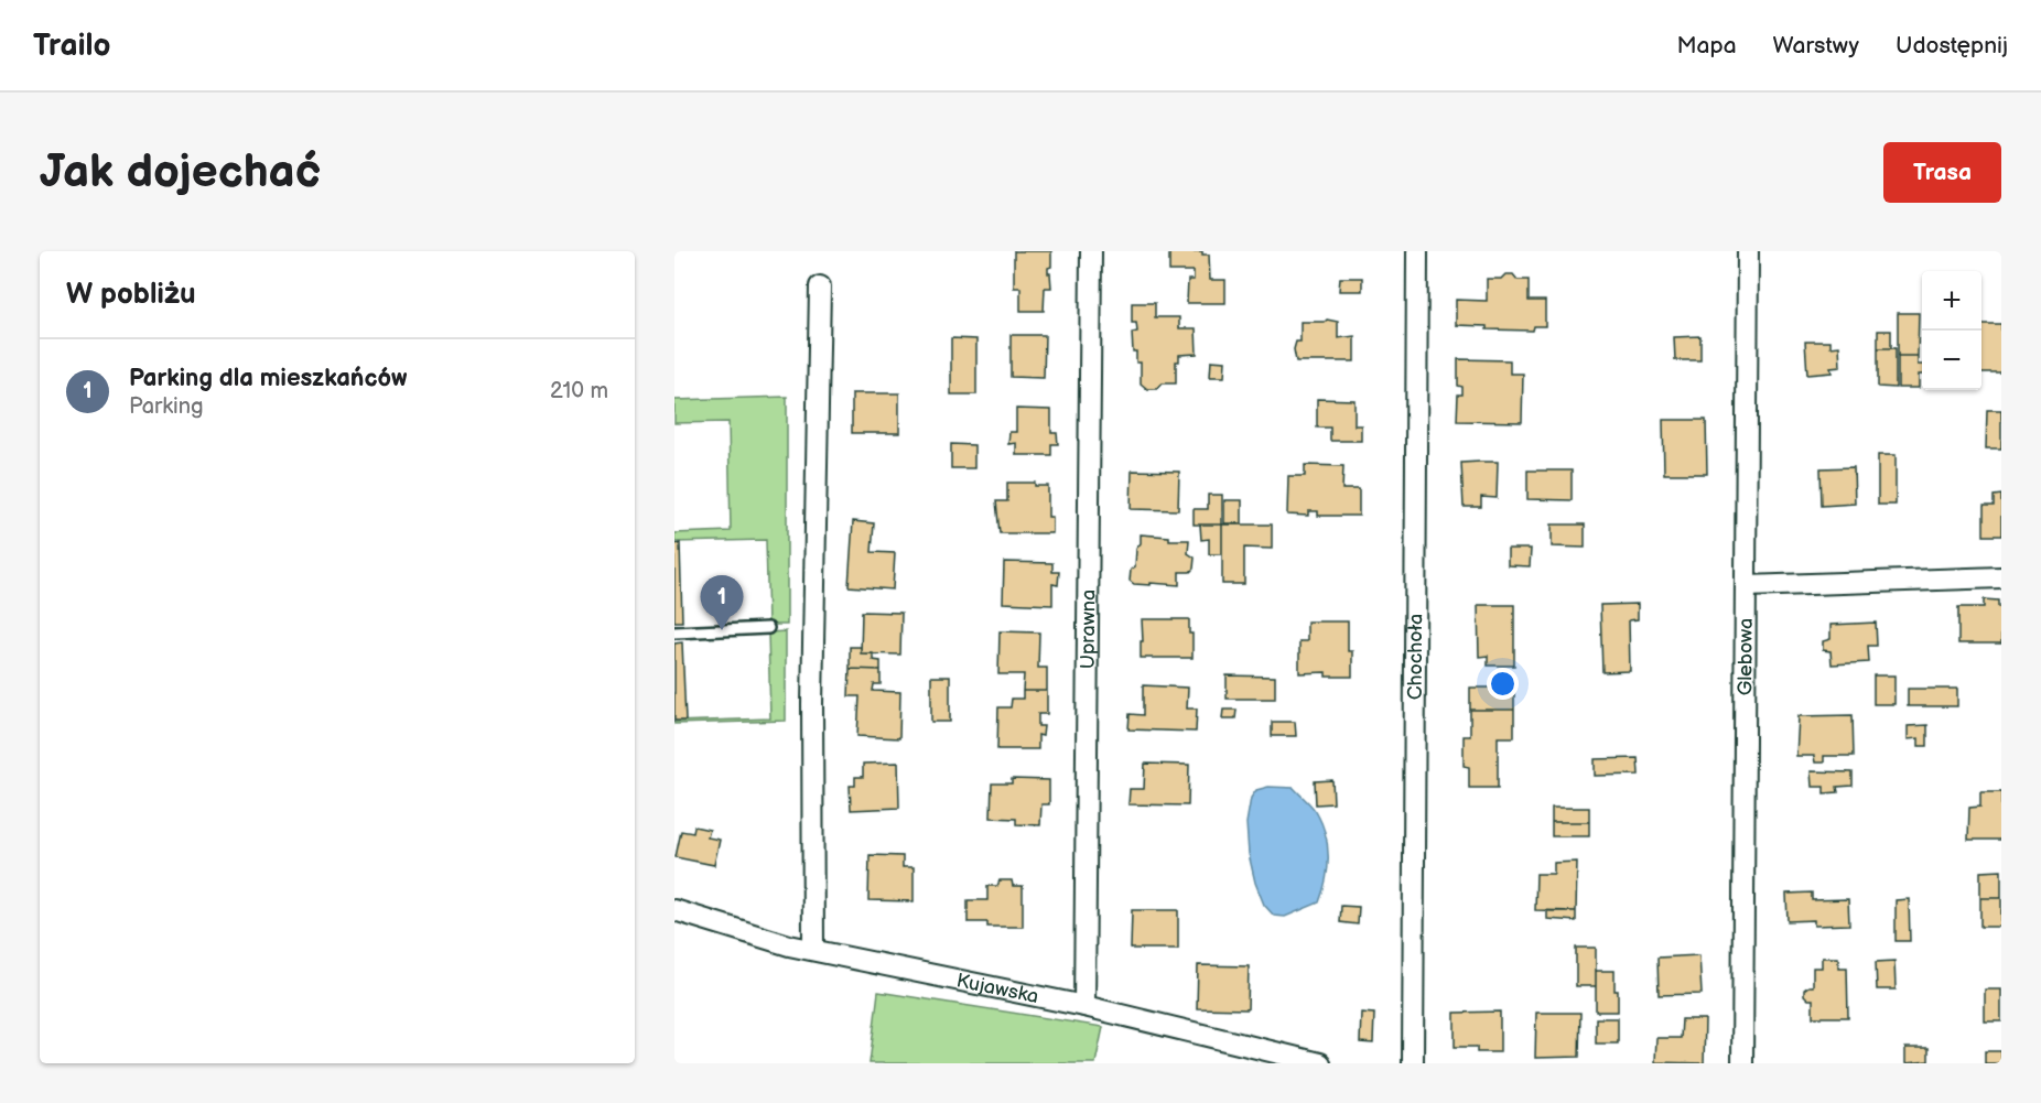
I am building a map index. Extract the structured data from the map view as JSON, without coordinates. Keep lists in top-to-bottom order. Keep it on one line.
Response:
{"streets":{"street":["Uprawna","Chochoła","Glebowa","Kujawska"]},"crossings":[["Uprawna","Kujawska"]],"page":{"header":"Trailo","nav":["Mapa","Warstwy","Udostępnij"],"buttons":"Trasa","title":"Jak dojechać","heading":"W pobliżu","map_buttons":["+","−"],"list":[{"mark":"1","name":"Parking dla mieszkańców","note":"Parking","value":"210 m"}],"pins":"1"}}
